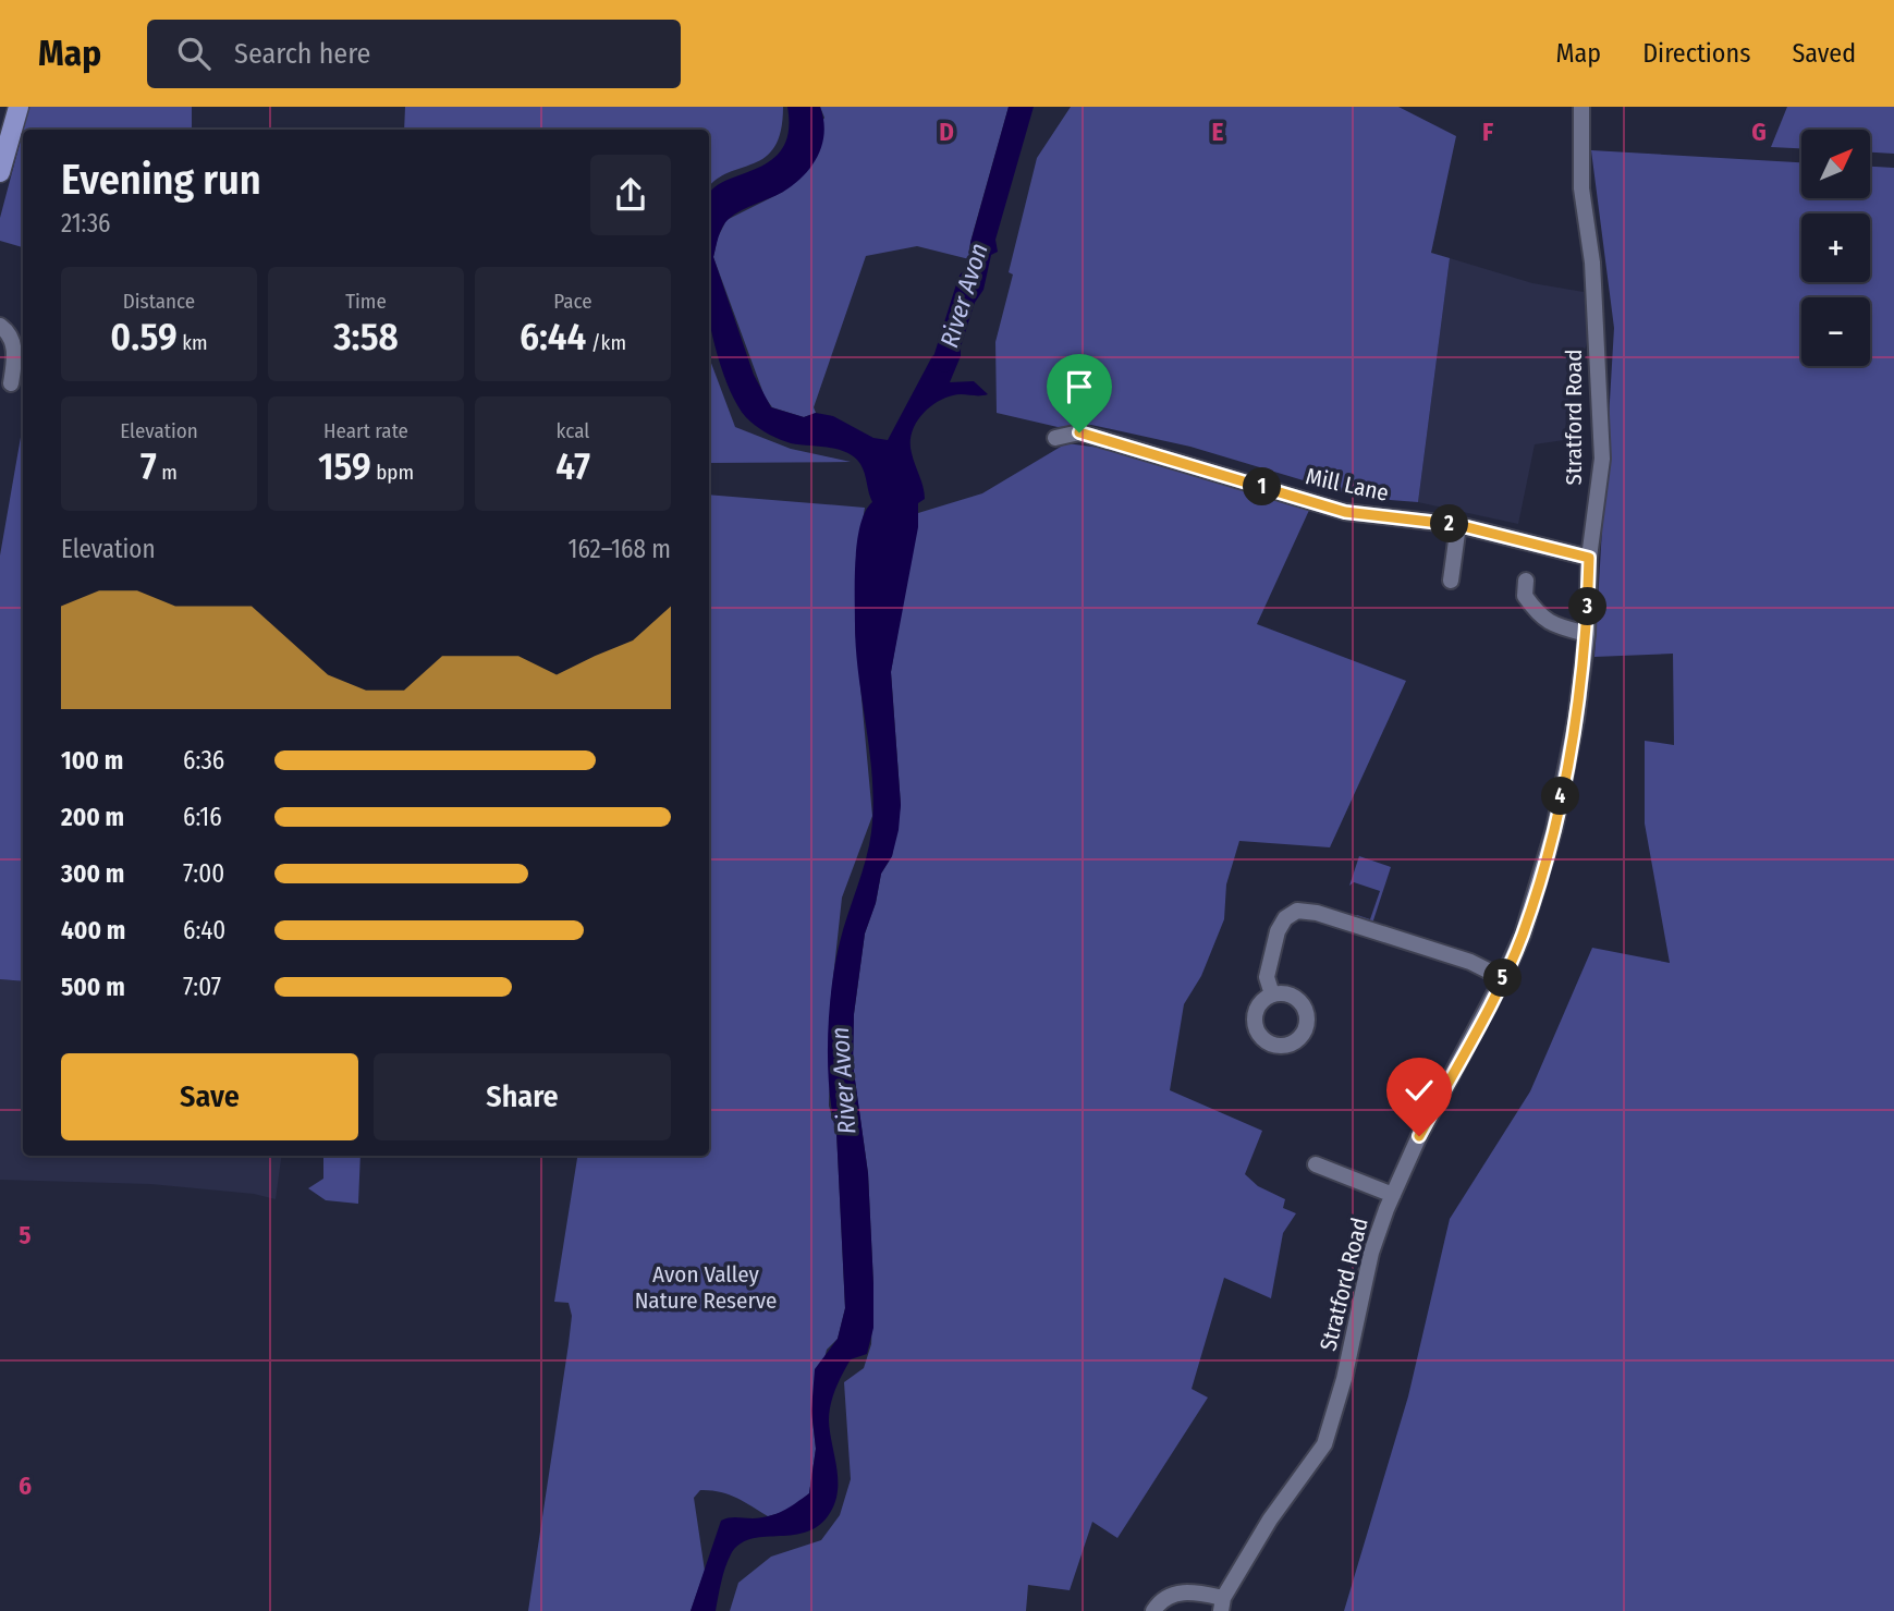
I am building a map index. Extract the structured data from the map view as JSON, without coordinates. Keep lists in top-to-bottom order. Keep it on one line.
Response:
{"streets":{"street":["Stratford Road","Mill Lane"]},"crossings":[["Stratford Road","Mill Lane"]],"water":["River Avon"],"parks":["Avon Valley Nature Reserve"],"north":"top right","page":{"header":"Map","search":"Search here","nav":["Map","Directions","Saved"],"map_buttons":["+","−"],"heading":["Evening run","21:36"],"stats":[["Distance","0.59 km"],["Time","3:58"],["Pace","6:44 /km"],["Elevation","7 m"],["Heart rate","159 bpm"],["kcal","47"]],"pins":["1","2","3","4","5"],"chart":["Elevation","162–168 m"],"list":[{"name":"100 m","note":"6:36"},{"name":"200 m","note":"6:16"},{"name":"300 m","note":"7:00"},{"name":"400 m","note":"6:40"},{"name":"500 m","note":"7:07"}],"buttons":["Save","Share"]},"grid":{"columns":["D","E","F","G"],"rows":["5","6"]}}
